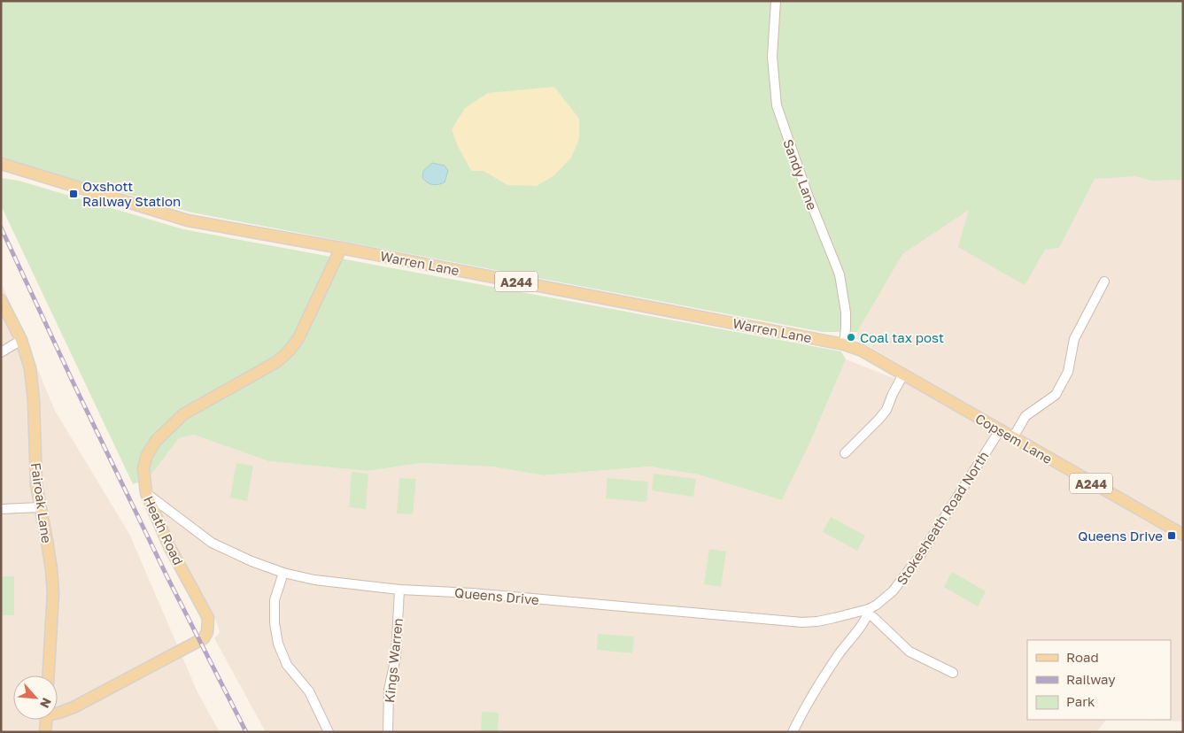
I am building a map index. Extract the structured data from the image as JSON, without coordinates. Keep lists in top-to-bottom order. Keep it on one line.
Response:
{"streets":{"main road":["Warren Lane","A244","Copsem Lane","Fairoak Lane","Heath Road"],"street":["Sandy Lane","Stokesheath Road North","Queens Drive","Kings Warren"]},"crossings":[["Sandy Lane","Warren Lane"],["Sandy Lane","Copsem Lane"],["Warren Lane","Copsem Lane"],["Warren Lane","Heath Road"],["Copsem Lane","Stokesheath Road North"],["Stokesheath Road North","Queens Drive"],["Heath Road","Queens Drive"],["Queens Drive","Kings Warren"]],"places":{"transit":["Oxshott Railway Station","Queens Drive"],"other":["Coal tax post"]},"legend":["Road","Railway","Park"],"north":"bottom right"}
